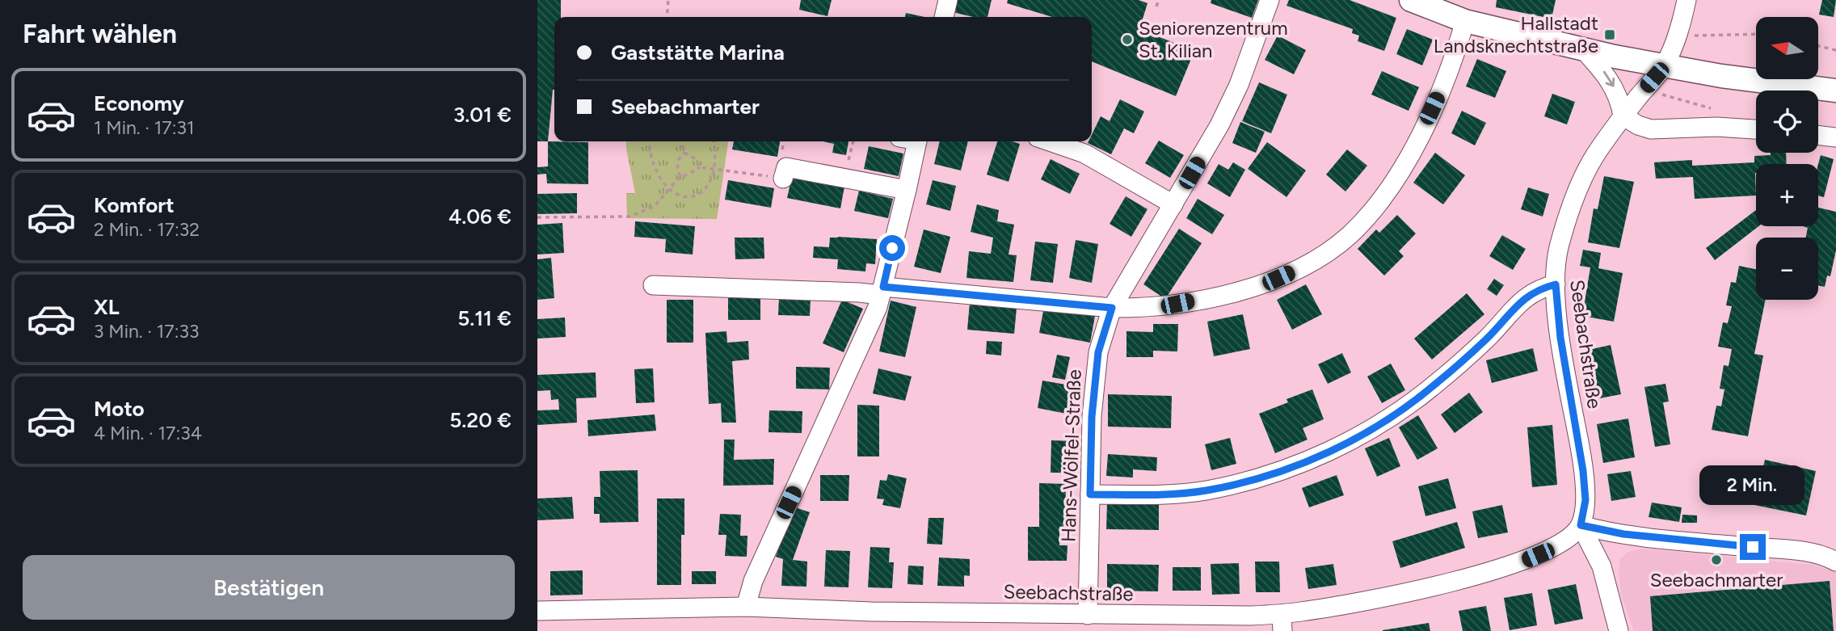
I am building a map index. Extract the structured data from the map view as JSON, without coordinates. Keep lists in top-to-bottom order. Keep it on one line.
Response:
{"streets":{"street":["Seebachstraße","Hans-Wölfel-Straße"]},"crossings":[["Seebachstraße","Hans-Wölfel-Straße"]],"places":{"transit":["Hallstadt Landsknechtstraße"],"other":["Seniorenzentrum St. Kilian","Seebachmarter"]},"north":"left","page":{"heading":"Fahrt wählen","map_buttons":["+","−"],"banner":["Gaststätte Marina","Seebachmarter"],"list":[{"name":"Economy","note":"1 Min. · 17:31","value":"3.01 €"},{"name":"Komfort","note":"2 Min. · 17:32","value":"4.06 €"},{"name":"XL","note":"3 Min. · 17:33","value":"5.11 €"},{"name":"Moto","note":"4 Min. · 17:34","value":"5.20 €"}],"bubble":"2 Min.","buttons":"Bestätigen"}}
